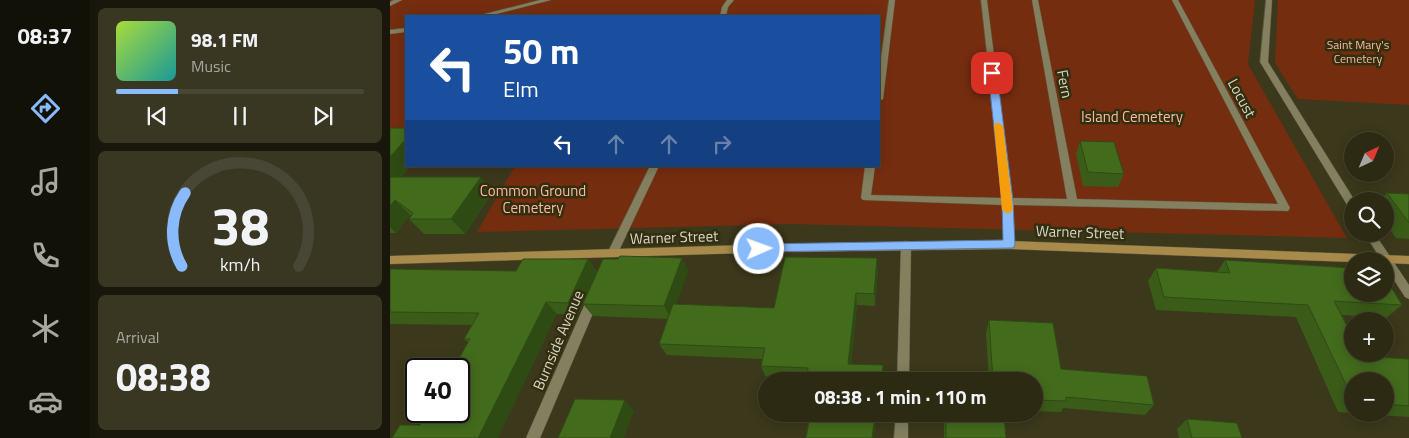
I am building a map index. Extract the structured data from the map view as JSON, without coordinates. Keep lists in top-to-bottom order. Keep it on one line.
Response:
{"streets":{"street":["Fern","Locust","Warner Street","Burnside Avenue"]},"crossings":[["Fern","Locust"]],"parks":["Saint Mary's Cemetery","Island Cemetery","Common Ground Cemetery"],"north":"top right","page":{"tabs":"08:37","turn":["50 m","Elm"],"song":["98.1 FM","Music"],"map_buttons":["+","−"],"tile":["Arrival","08:38"],"limit":"40","trip":"08:38 · 1 min · 110 m","gauge":["38","km/h"]}}
